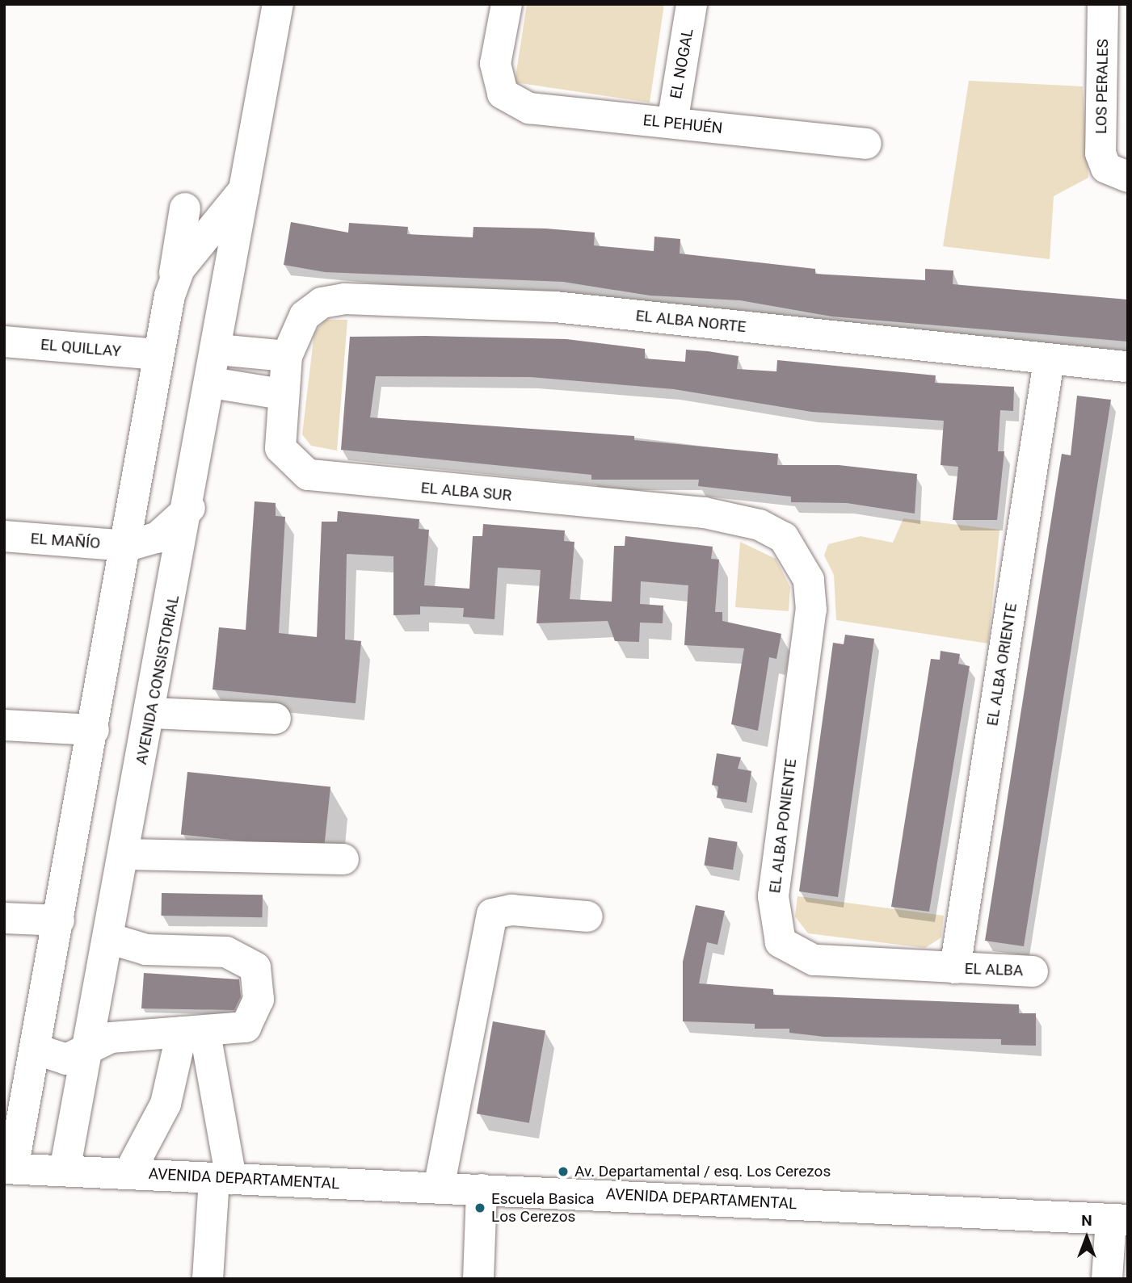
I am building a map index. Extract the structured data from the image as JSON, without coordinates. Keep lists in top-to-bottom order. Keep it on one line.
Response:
{"streets":{"street":["EL NOGAL","LOS PERALES","EL PEHUÉN","EL ALBA NORTE","EL QUILLAY","EL ALBA SUR","EL MAÑÍO","EL ALBA ORIENTE","AVENIDA CONSISTORIAL","EL ALBA PONIENTE","EL ALBA","AVENIDA DEPARTAMENTAL"]},"crossings":[["EL NOGAL","EL PEHUÉN"],["EL ALBA NORTE","EL ALBA SUR"],["EL ALBA NORTE","EL ALBA ORIENTE"],["EL QUILLAY","AVENIDA CONSISTORIAL"],["EL ALBA SUR","EL ALBA PONIENTE"],["EL MAÑÍO","AVENIDA CONSISTORIAL"],["EL ALBA ORIENTE","EL ALBA PONIENTE"],["EL ALBA ORIENTE","EL ALBA"],["AVENIDA CONSISTORIAL","AVENIDA DEPARTAMENTAL"],["EL ALBA PONIENTE","EL ALBA"]],"places":["Av. Departamental / esq. Los Cerezos","Escuela Basica Los Cerezos"],"north":"top"}
